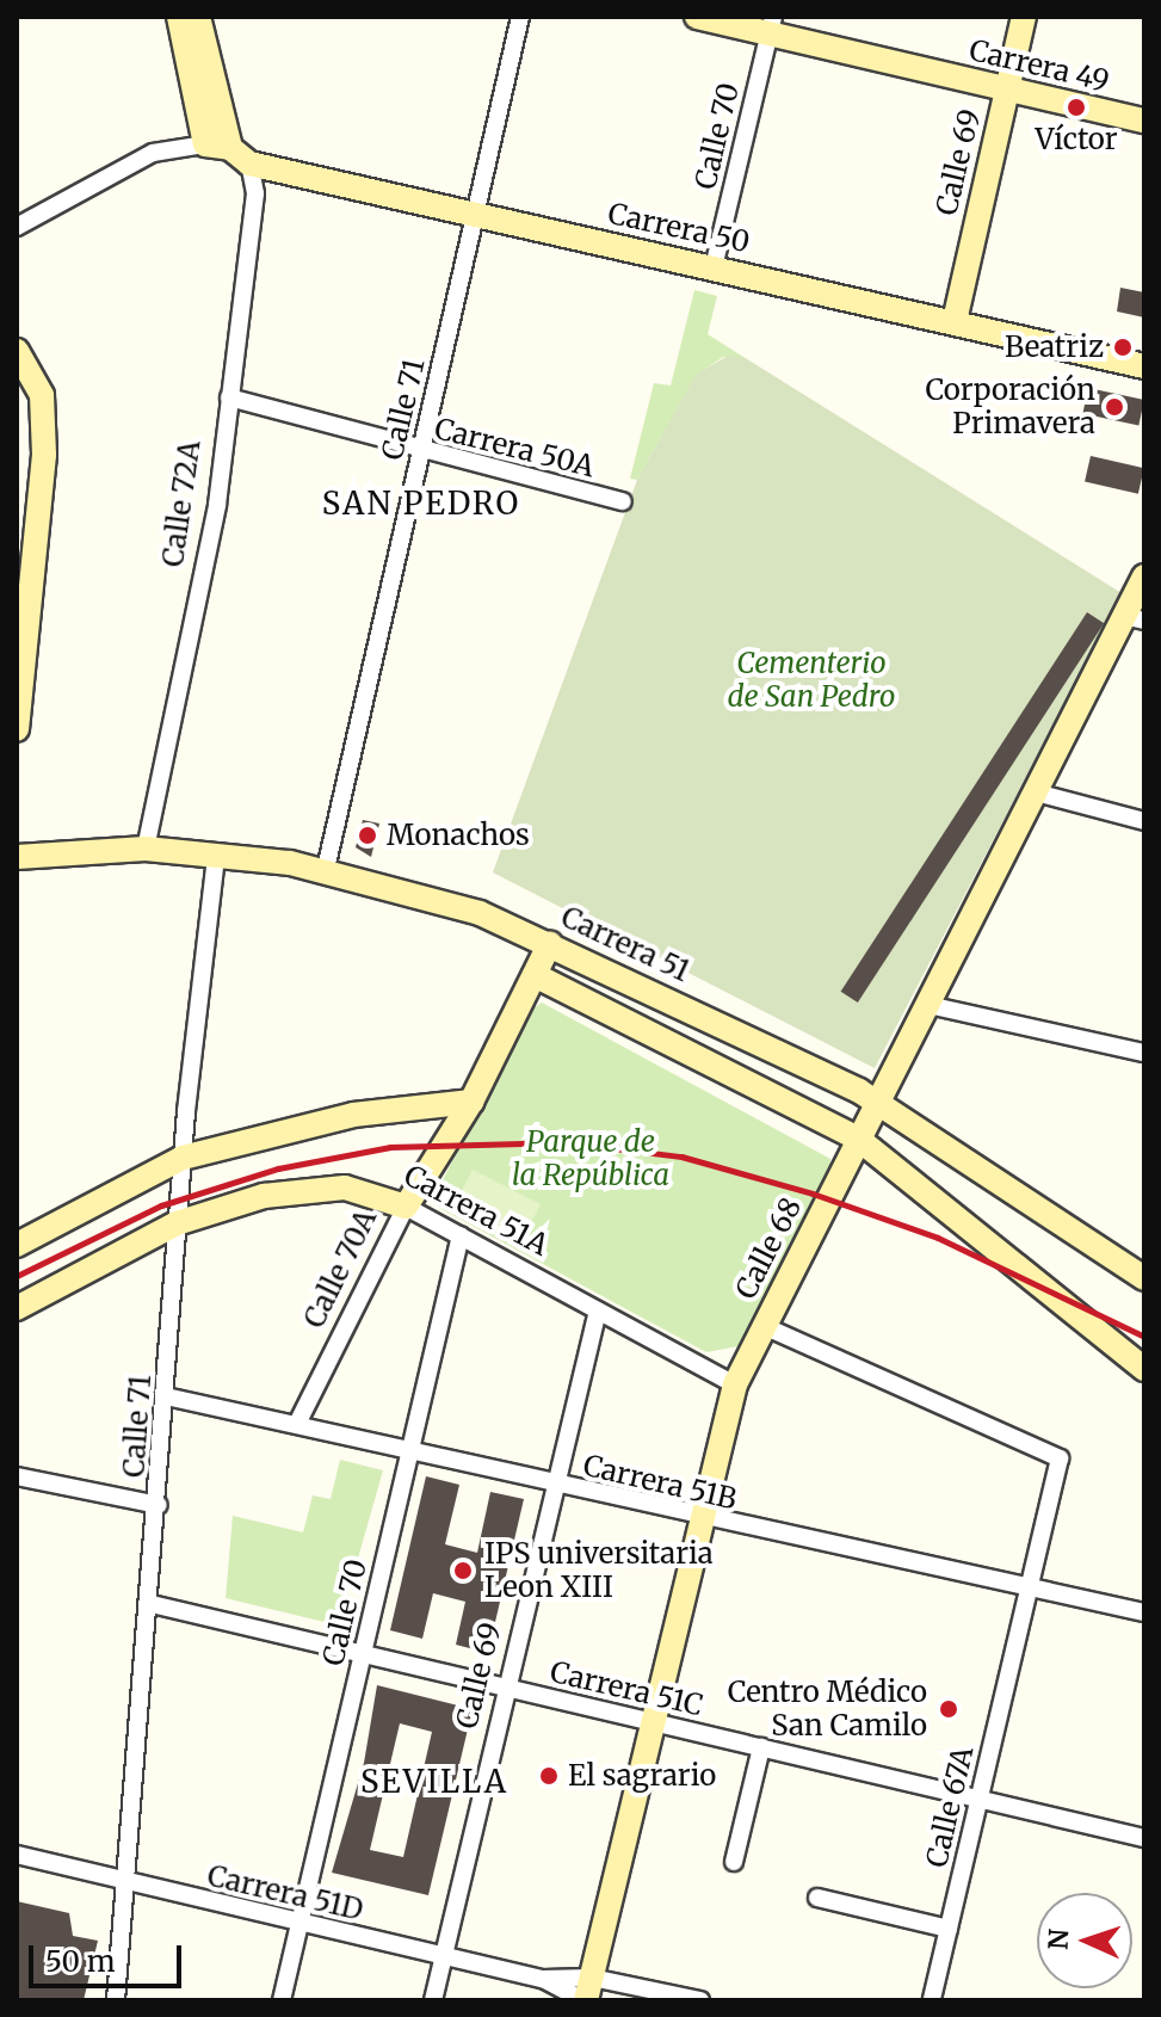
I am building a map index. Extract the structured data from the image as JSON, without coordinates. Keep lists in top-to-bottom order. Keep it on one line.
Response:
{"streets":{"street":["Carrera 49","Calle 70","Calle 69","Carrera 50","Calle 71","Carrera 50A","Calle 72A","Carrera 51","Carrera 51A","Calle 68","Calle 70A","Carrera 51B","Carrera 51C","Calle 67A","Carrera 51D"]},"crossings":[["Carrera 49","Calle 70"],["Carrera 49","Calle 69"],["Calle 70","Carrera 50"],["Calle 70","Carrera 51A"],["Calle 70","Carrera 51B"],["Calle 70","Carrera 51C"],["Calle 70","Carrera 51D"],["Calle 69","Carrera 50"],["Calle 69","Carrera 51A"],["Calle 69","Carrera 51B"],["Calle 69","Carrera 51C"],["Calle 69","Carrera 51D"],["Carrera 50","Calle 71"],["Carrera 50","Calle 72A"],["Calle 71","Carrera 50A"],["Calle 71","Carrera 51"],["Calle 71","Carrera 51A"],["Calle 71","Carrera 51B"],["Calle 71","Carrera 51C"],["Calle 71","Carrera 51D"],["Carrera 50A","Calle 72A"],["Calle 72A","Carrera 51"],["Carrera 51","Calle 68"],["Carrera 51","Calle 70A"],["Carrera 51A","Calle 68"],["Carrera 51A","Calle 70A"],["Calle 68","Carrera 51B"],["Calle 68","Carrera 51C"],["Calle 68","Calle 67A"],["Calle 68","Carrera 51D"],["Calle 70A","Carrera 51B"],["Carrera 51B","Calle 67A"],["Carrera 51C","Calle 67A"]],"districts":["SAN PEDRO","SEVILLA"],"parks":["Cementerio de San Pedro","Parque de la República"],"places":["Víctor","Beatriz","Corporación Primavera","Monachos","IPS universitaria Leon XIII","Centro Médico San Camilo","El sagrario"],"scale_bar":"50 m","north":"left"}
